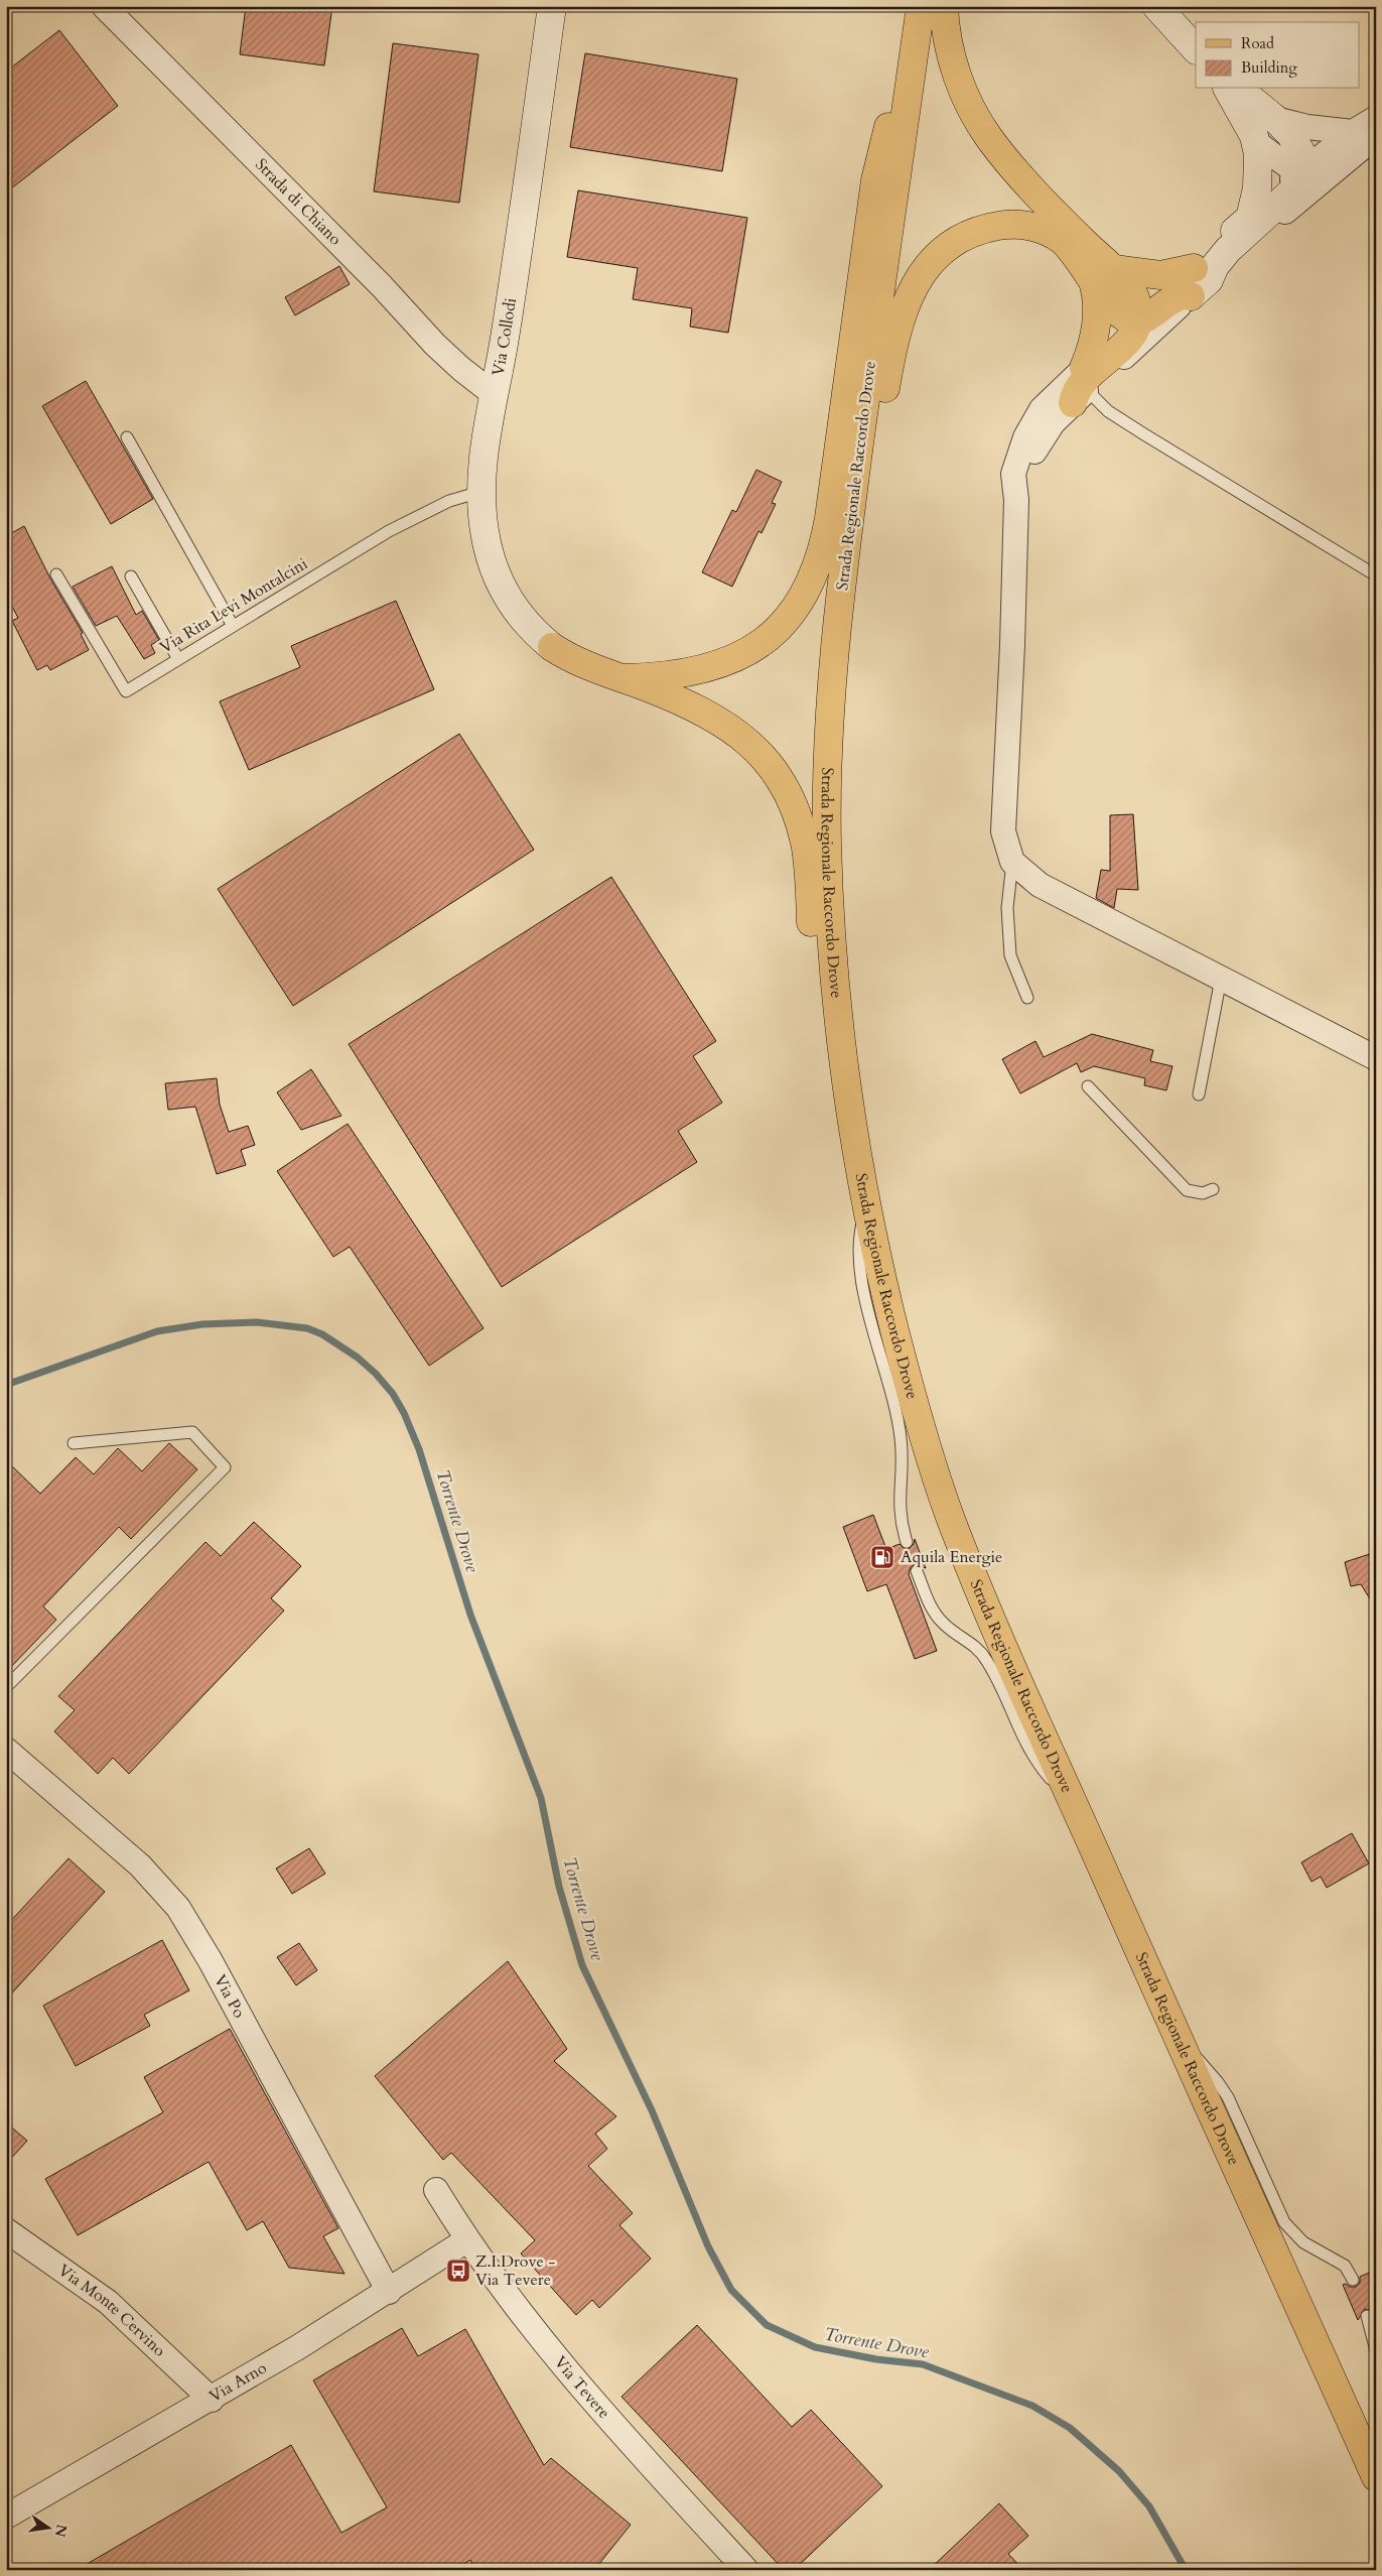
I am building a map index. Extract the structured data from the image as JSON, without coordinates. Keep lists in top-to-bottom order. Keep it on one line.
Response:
{"streets":{"main road":["Strada Regionale Raccordo Drove"],"street":["Strada di Chiano","Via Collodi","Via Po","Via Monte Cervino","Via Arno","Via Tevere"],"lane":["Via Rita Levi Montalcini"]},"crossings":[["Strada di Chiano","Via Collodi"],["Via Collodi","Via Rita Levi Montalcini"],["Via Po","Via Arno"],["Via Monte Cervino","Via Arno"],["Via Arno","Via Tevere"]],"water":["Torrente Drove"],"places":{"fuel station":["Aquila Energie"],"bus stop":["Z.I.Drove - Via Tevere"]},"legend":["Road","Building"],"north":"right"}
